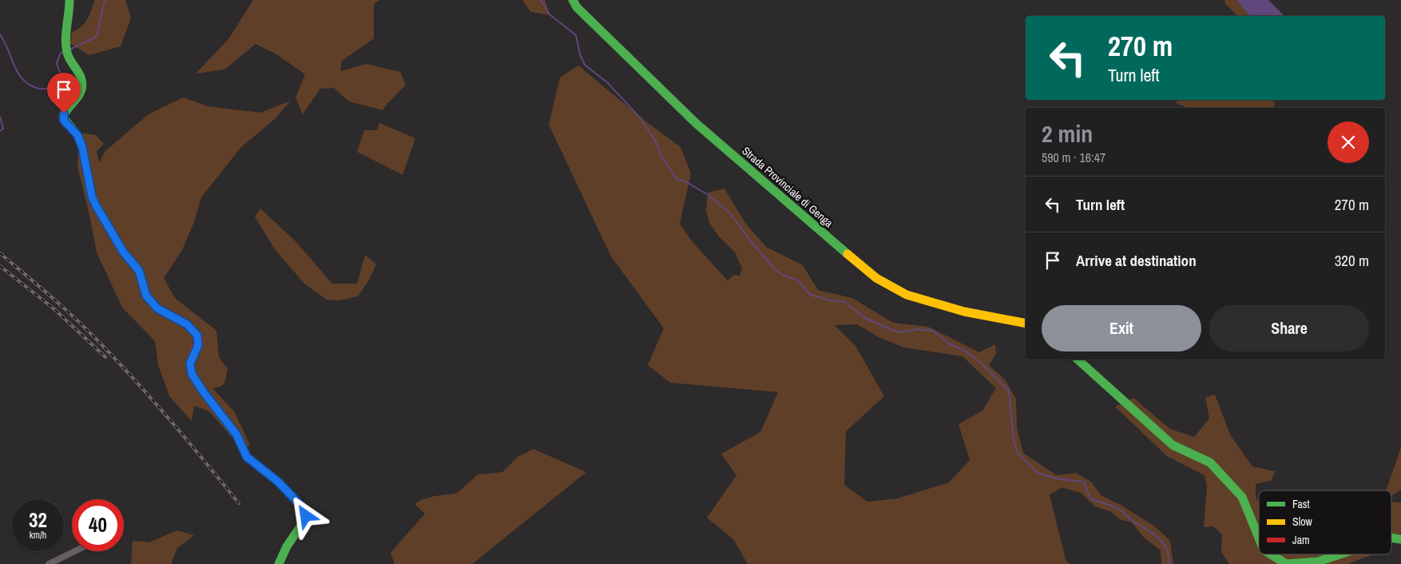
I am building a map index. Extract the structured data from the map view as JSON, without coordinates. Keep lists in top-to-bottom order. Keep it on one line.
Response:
{"streets":{"main road":["Strada Provinciale di Genga"]},"legend":["Fast","Slow","Jam"],"page":{"turn":["270 m","Turn left"],"heading":["2 min","590 m · 16:47"],"list":[{"name":"Turn left","value":"270 m"},{"name":"Arrive at destination","value":"320 m"}],"buttons":["Exit","Share"],"speed":"32 km/h","limit":"40"}}
